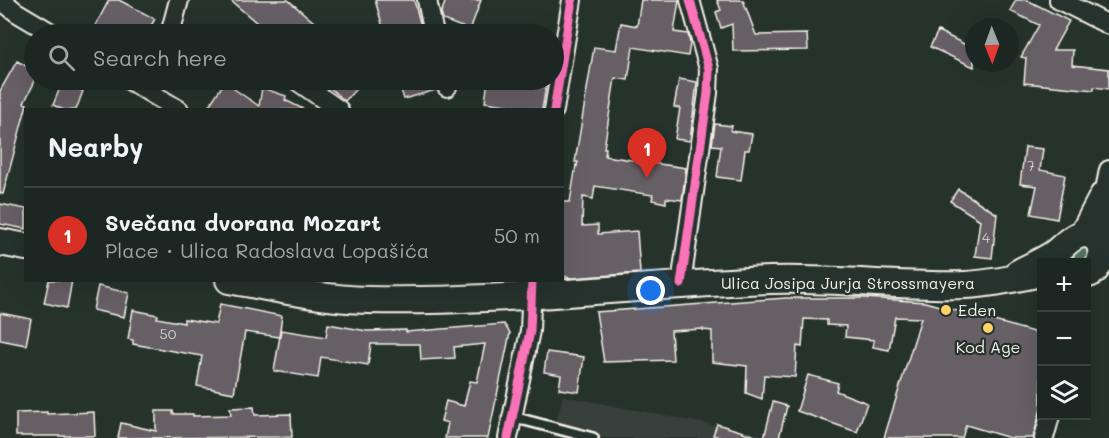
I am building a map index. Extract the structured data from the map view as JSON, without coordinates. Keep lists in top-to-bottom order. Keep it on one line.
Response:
{"streets":{"main road":["Ulica Josipa Jurja Strossmayera"]},"places":["Eden","Kod Age"],"house_numbers":["7","4","50"],"north":"bottom","page":{"search":"Search here","heading":"Nearby","pins":"1","list":[{"mark":"1","name":"Svečana dvorana Mozart","note":"Place · Ulica Radoslava Lopašića","value":"50 m"}],"map_buttons":["+","−"]}}
